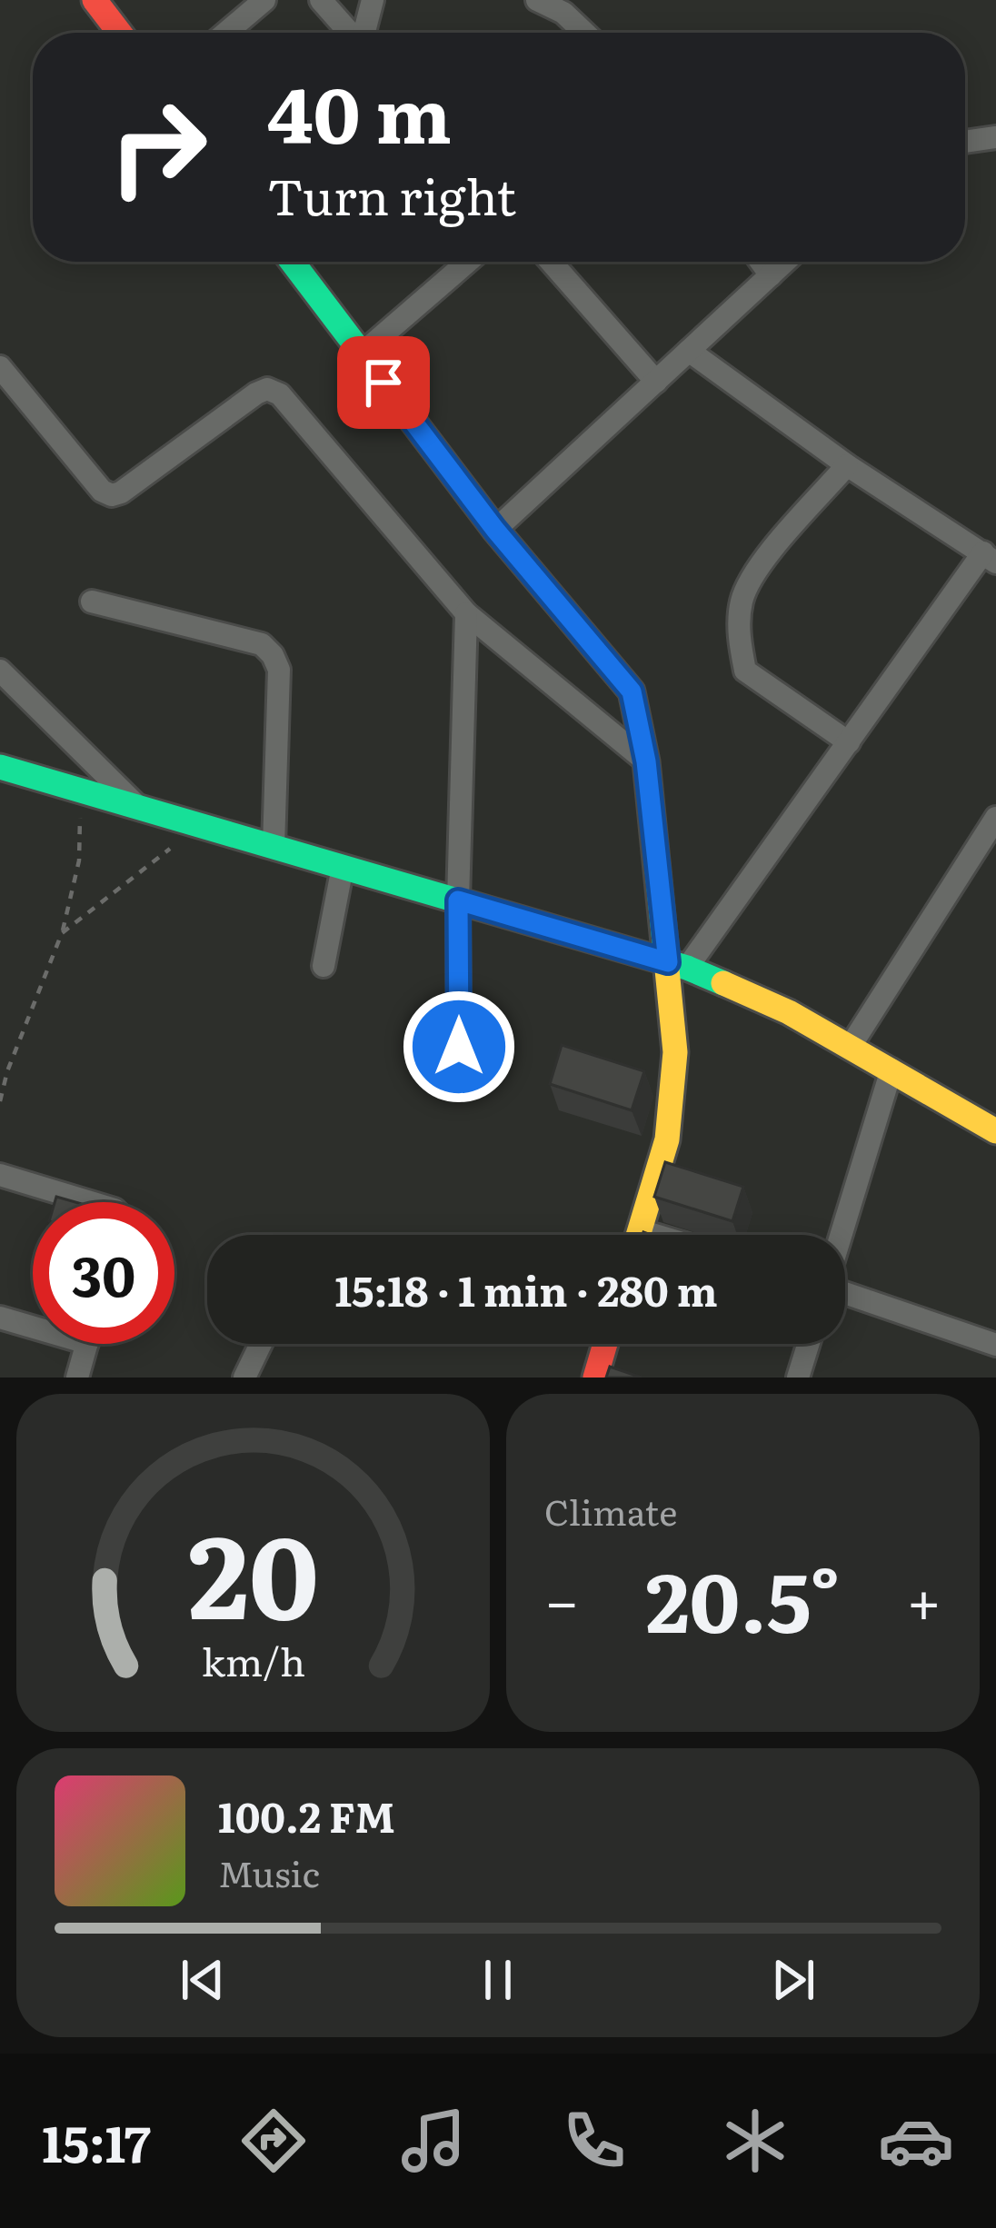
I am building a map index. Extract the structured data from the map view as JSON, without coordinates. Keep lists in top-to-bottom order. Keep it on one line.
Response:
{"page":{"turn":["40 m","Turn right"],"limit":"30","trip":"15:18 · 1 min · 280 m","tile":"Climate","heat":["−","20.5°","+"],"song":["100.2 FM","Music"],"tabs":"15:17","gauge":["20","km/h"]}}
